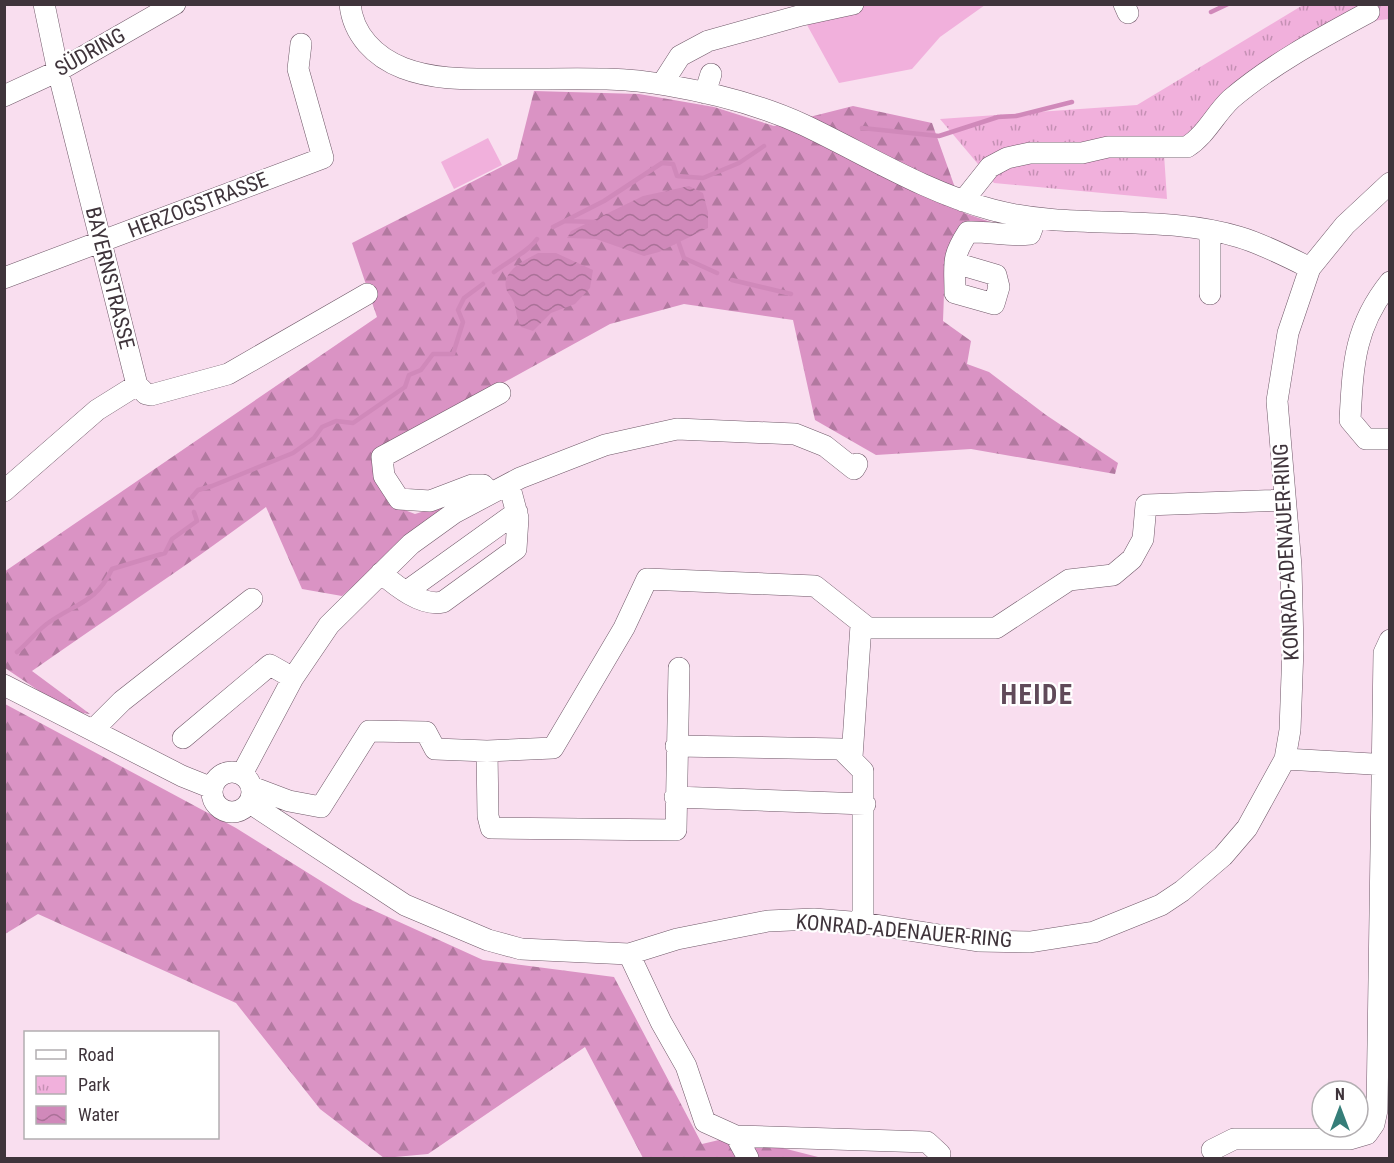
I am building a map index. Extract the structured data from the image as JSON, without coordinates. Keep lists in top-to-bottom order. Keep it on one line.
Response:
{"streets":{"street":["SÜDRING","HERZOGSTRASSE","BAYERNSTRASSE","KONRAD-ADENAUER-RING"]},"crossings":[["SÜDRING","BAYERNSTRASSE"],["HERZOGSTRASSE","BAYERNSTRASSE"]],"districts":["HEIDE"],"legend":["Road","Park","Water"],"north":"top"}
